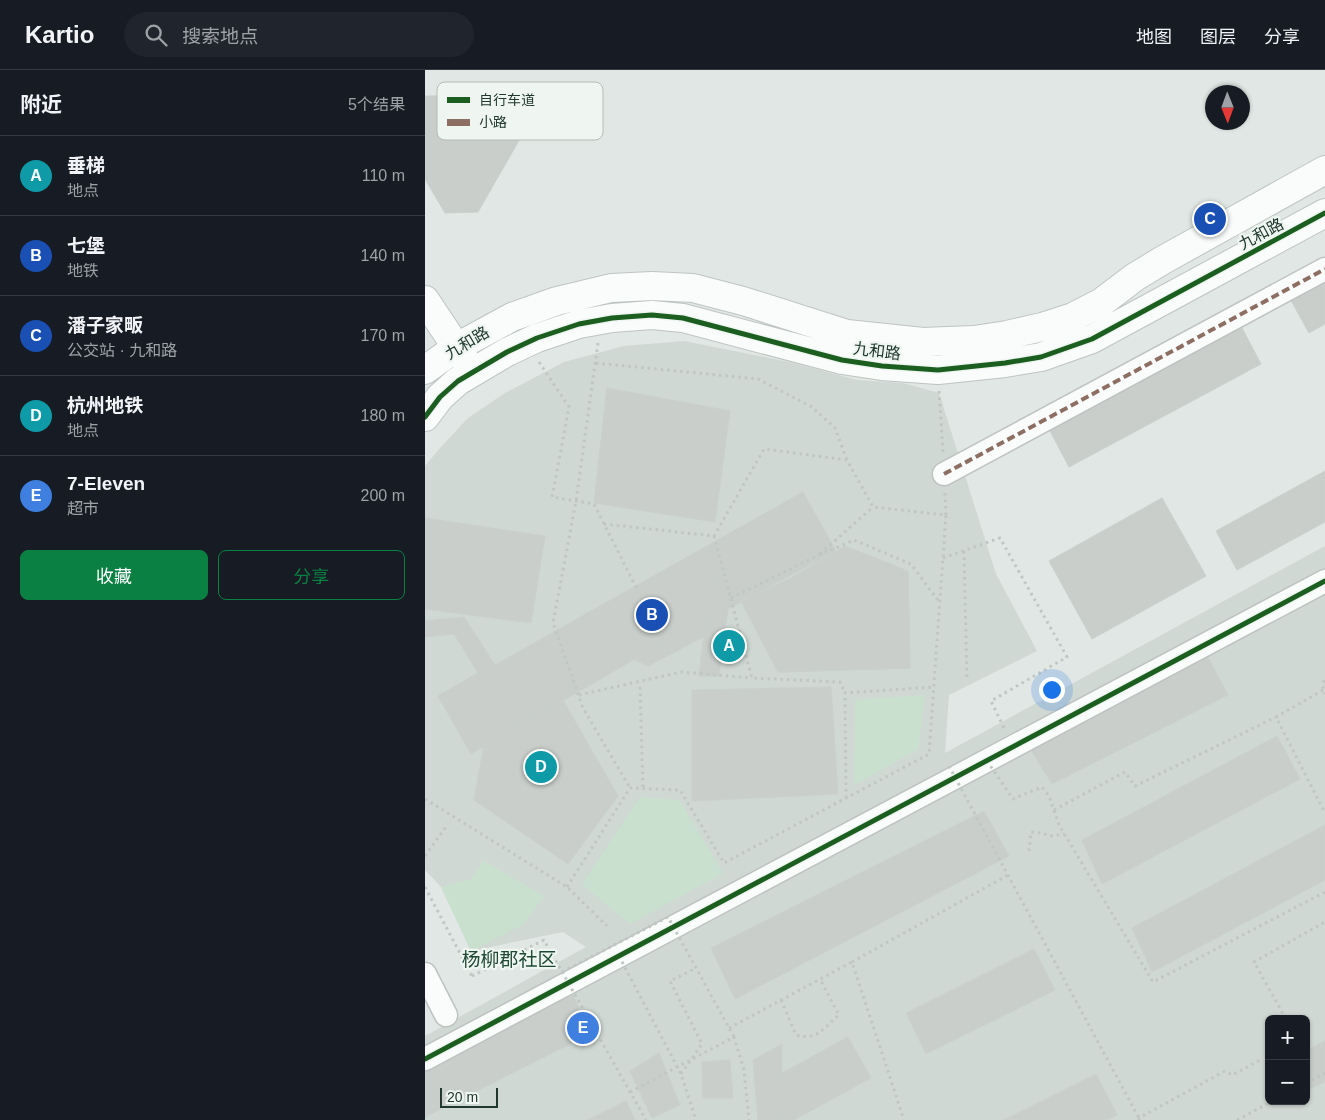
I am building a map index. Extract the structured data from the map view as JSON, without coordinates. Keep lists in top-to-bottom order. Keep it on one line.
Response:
{"streets":{"street":["九和路"]},"districts":["杨柳郡社区"],"legend":["自行车道","小路"],"scale_bar":"20 m","north":"bottom","page":{"header":"Kartio","search":"搜索地点","nav":["地图","图层","分享"],"heading":["附近","5个结果"],"list":[{"mark":"A","name":"垂梯","note":"地点","value":"110 m"},{"mark":"B","name":"七堡","note":"地铁","value":"140 m"},{"mark":"C","name":"潘子家畈","note":"公交站 · 九和路","value":"170 m"},{"mark":"D","name":"杭州地铁","note":"地点","value":"180 m"},{"mark":"E","name":"7-Eleven","note":"超市","value":"200 m"}],"pins":["C","B","A","D","E"],"buttons":["收藏","分享"],"map_buttons":["+","−"],"scale":"20 m"}}
